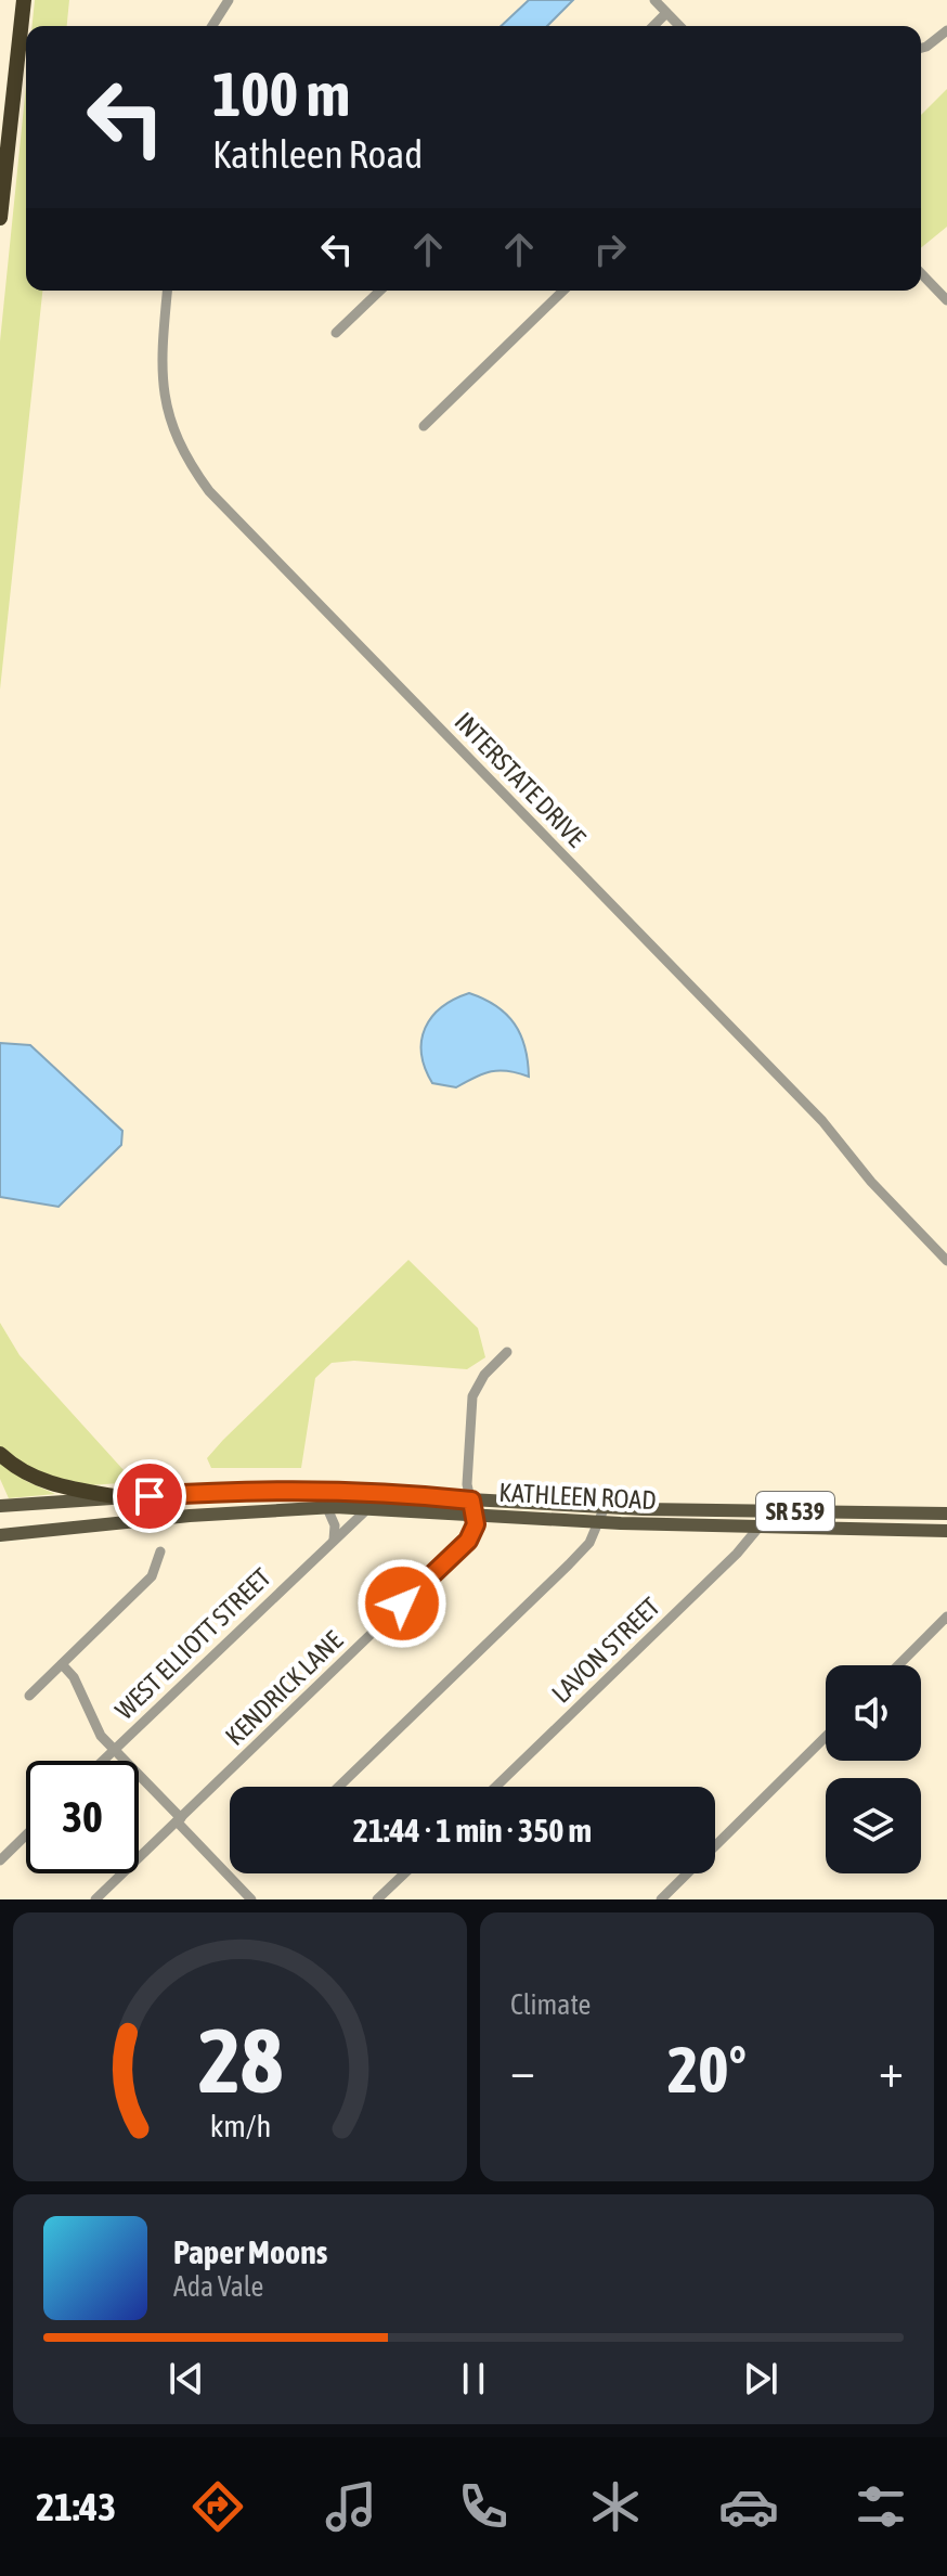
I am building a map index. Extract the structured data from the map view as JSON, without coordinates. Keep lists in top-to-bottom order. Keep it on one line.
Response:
{"streets":{"main road":["KATHLEEN ROAD","SR 539"],"street":["INTERSTATE DRIVE","WEST ELLIOTT STREET","LAVON STREET","KENDRICK LANE"]},"crossings":[["KATHLEEN ROAD","WEST ELLIOTT STREET"],["KATHLEEN ROAD","LAVON STREET"],["KATHLEEN ROAD","KENDRICK LANE"]],"page":{"turn":["100 m","Kathleen Road"],"limit":"30","trip":"21:44 · 1 min · 350 m","tile":"Climate","heat":["−","20°","+"],"song":["Paper Moons","Ada Vale"],"tabs":"21:43","gauge":["28","km/h"]}}
